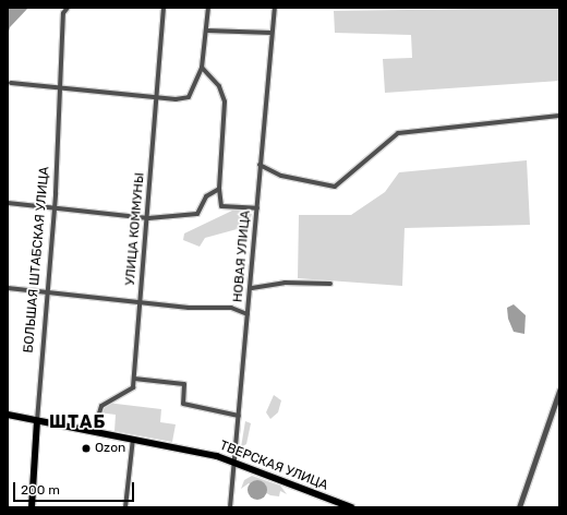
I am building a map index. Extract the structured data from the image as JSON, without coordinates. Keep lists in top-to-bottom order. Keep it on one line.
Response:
{"streets":{"main road":["БОЛЬШАЯ ШТАБСКАЯ УЛИЦА","ТВЕРСКАЯ УЛИЦА"],"street":["УЛИЦА КОММУНЫ","НОВАЯ УЛИЦА"]},"crossings":[["НОВАЯ УЛИЦА","ТВЕРСКАЯ УЛИЦА"],["БОЛЬШАЯ ШТАБСКАЯ УЛИЦА","ТВЕРСКАЯ УЛИЦА"]],"districts":["ШТАБ"],"places":["Ozon"],"scale_bar":"200 m"}
